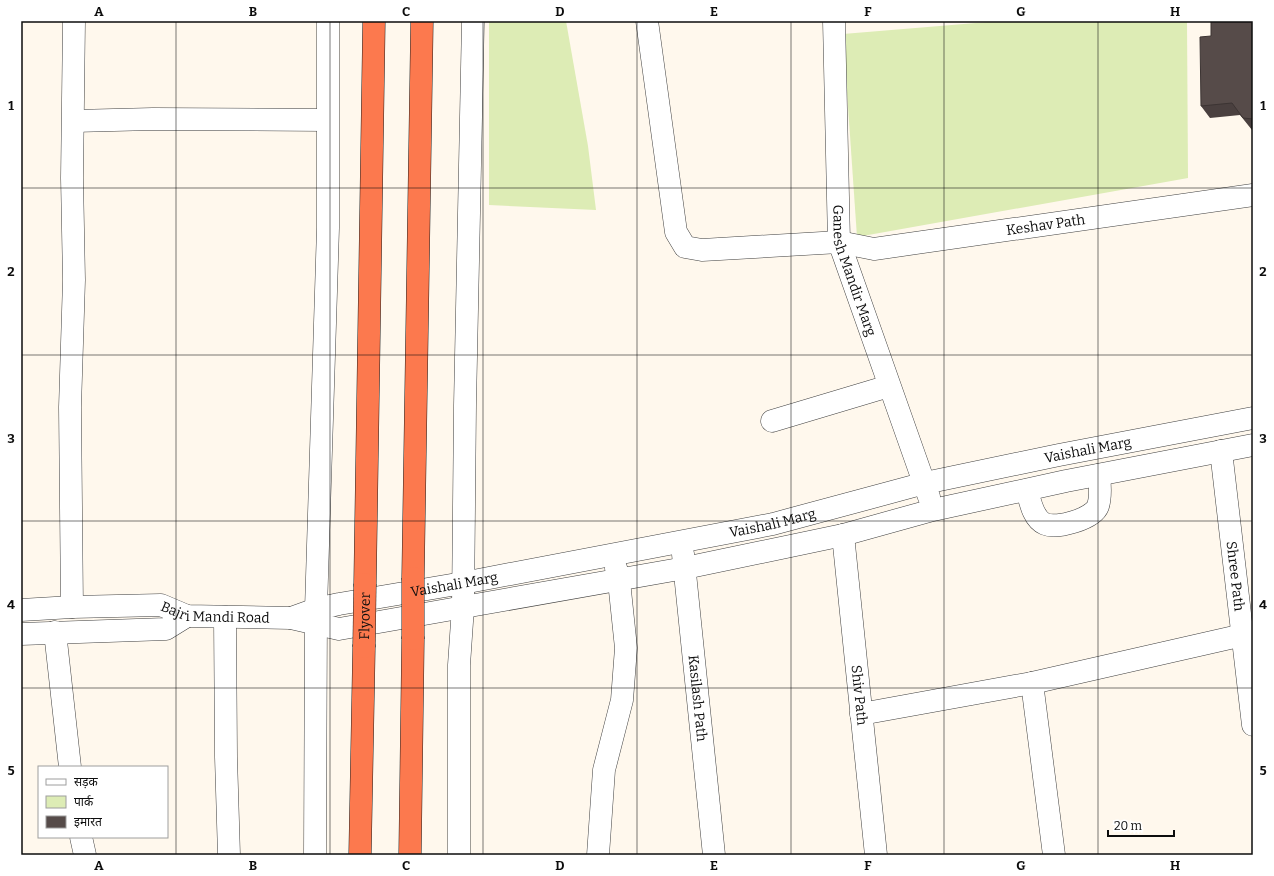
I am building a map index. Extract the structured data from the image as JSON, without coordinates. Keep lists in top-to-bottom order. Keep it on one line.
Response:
{"streets":{"highway":["Flyover"],"street":["Keshav Path","Ganesh Mandir Marg","Vaishali Marg","Shree Path","Bajri Mandi Road","Shiv Path","Kasilash Path"]},"crossings":[["Keshav Path","Ganesh Mandir Marg"],["Ganesh Mandir Marg","Vaishali Marg"],["Vaishali Marg","Shree Path"],["Vaishali Marg","Bajri Mandi Road"],["Vaishali Marg","Shiv Path"],["Vaishali Marg","Kasilash Path"]],"legend":["सड़क","पार्क","इमारत"],"scale_bar":"20 m","grid":{"columns":["A","B","C","D","E","F","G","H"],"rows":["1","2","3","4","5"]}}
